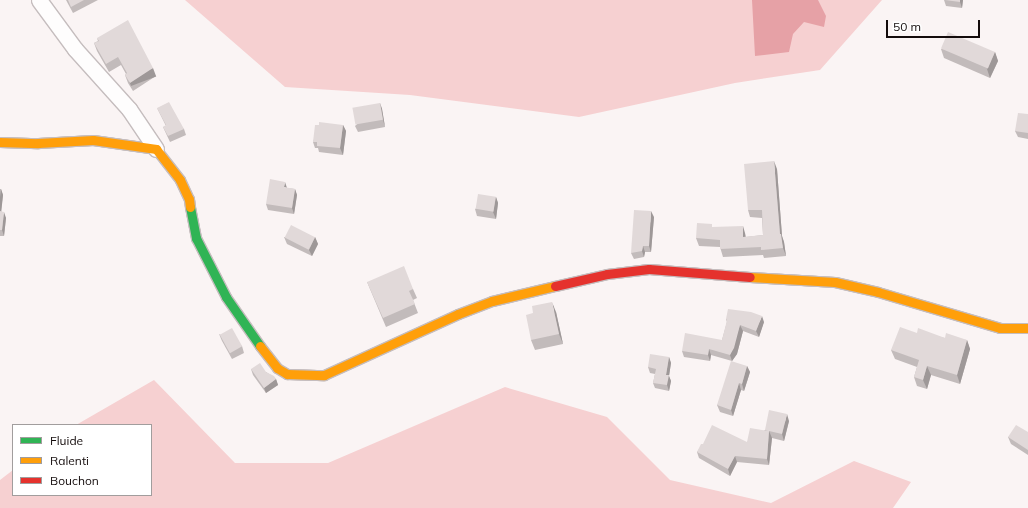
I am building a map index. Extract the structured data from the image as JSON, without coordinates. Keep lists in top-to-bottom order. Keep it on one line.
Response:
{"legend":["Fluide","Ralenti","Bouchon"],"scale_bar":"50 m"}
